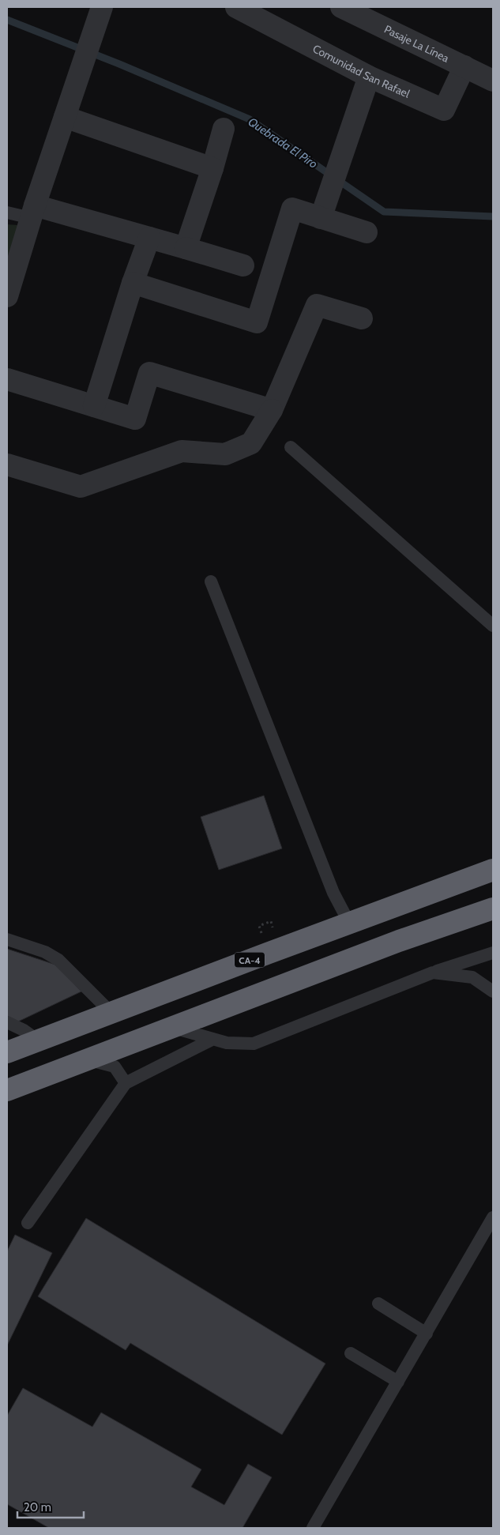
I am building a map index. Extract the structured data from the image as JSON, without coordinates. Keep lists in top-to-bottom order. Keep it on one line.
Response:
{"streets":{"highway":["CA-4"],"street":["Pasaje La Línea","Comunidad San Rafael"]},"crossings":[["Pasaje La Línea","Comunidad San Rafael"]],"water":["Quebrada El Piro"],"scale_bar":"20 m"}
